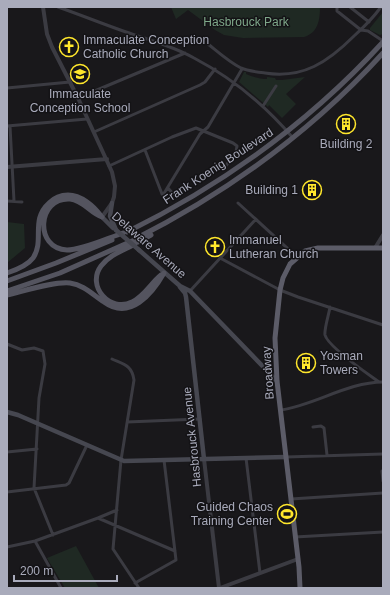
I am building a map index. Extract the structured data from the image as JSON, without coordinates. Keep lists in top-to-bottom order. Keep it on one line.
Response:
{"streets":{"highway":["Broadway"],"main road":["Frank Koenig Boulevard","Delaware Avenue","Hasbrouck Avenue"]},"crossings":[["Delaware Avenue","Broadway"],["Delaware Avenue","Hasbrouck Avenue"]],"parks":["Hasbrouck Park"],"places":{"church":["Immaculate Conception Catholic Church","Immanuel Lutheran Church"],"school or university":["Immaculate Conception School"],"building":["Building 2","Building 1","Yosman Towers"],"sports":["Guided Chaos Training Center"]},"scale_bar":"200 m"}
